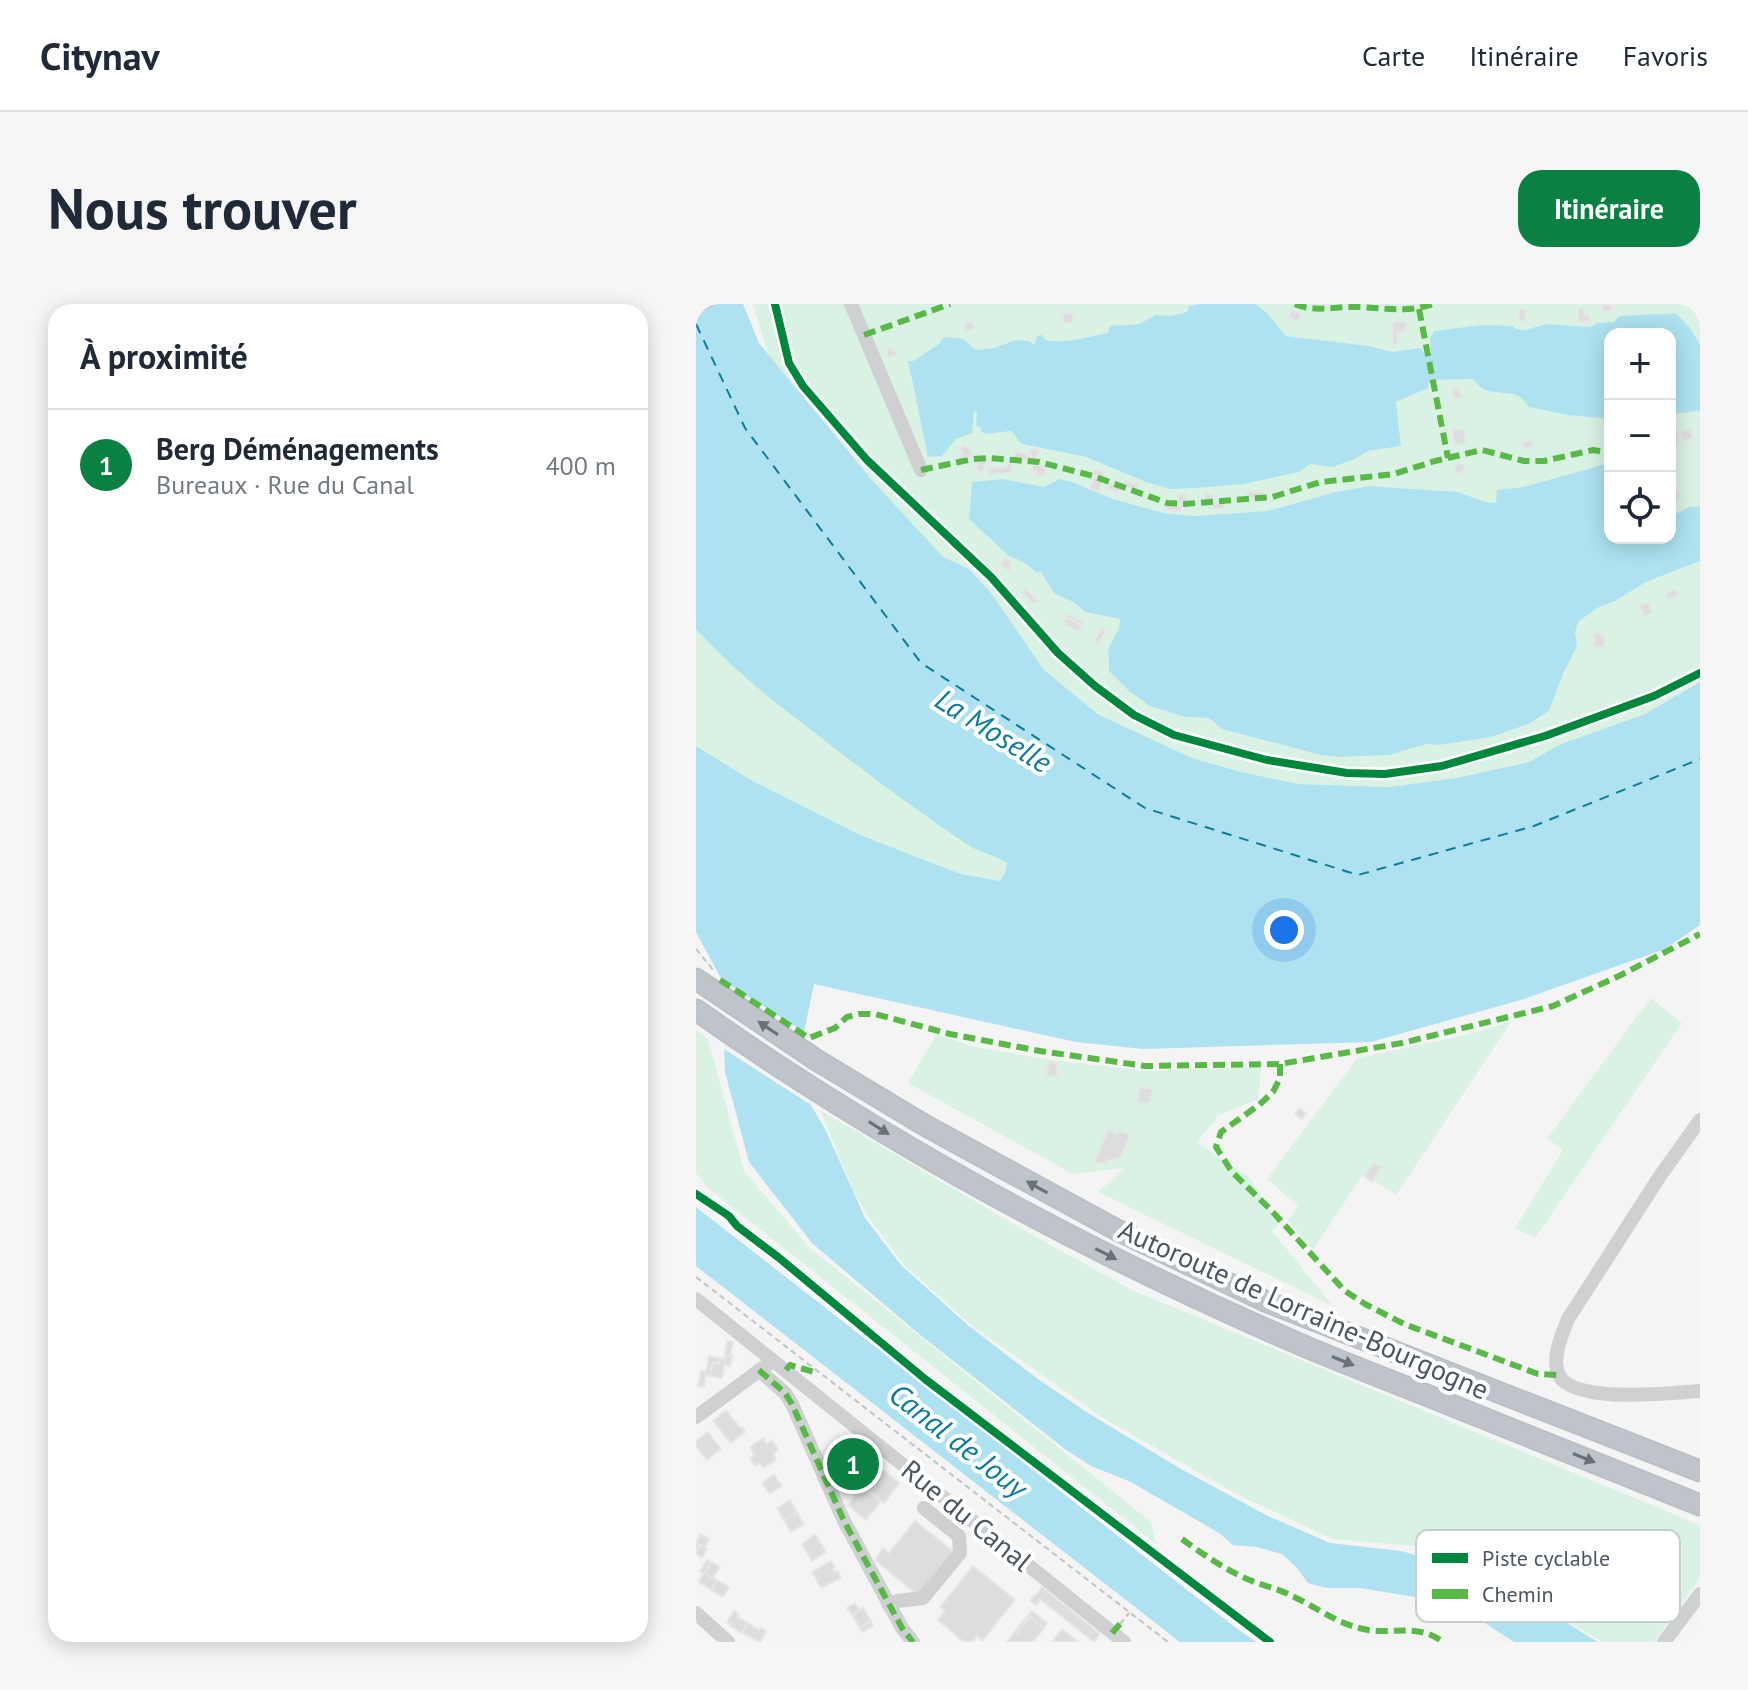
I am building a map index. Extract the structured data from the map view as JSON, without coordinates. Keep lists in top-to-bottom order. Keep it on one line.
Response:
{"streets":{"highway":["Autoroute de Lorraine-Bourgogne"],"street":["Rue du Canal"]},"water":["La Moselle","Canal de Jouy"],"legend":["Piste cyclable","Chemin"],"page":{"header":"Citynav","nav":["Carte","Itinéraire","Favoris"],"buttons":"Itinéraire","title":"Nous trouver","heading":"À proximité","map_buttons":["+","−"],"list":[{"mark":"1","name":"Berg Déménagements","note":"Bureaux · Rue du Canal","value":"400 m"}],"pins":"1"}}
